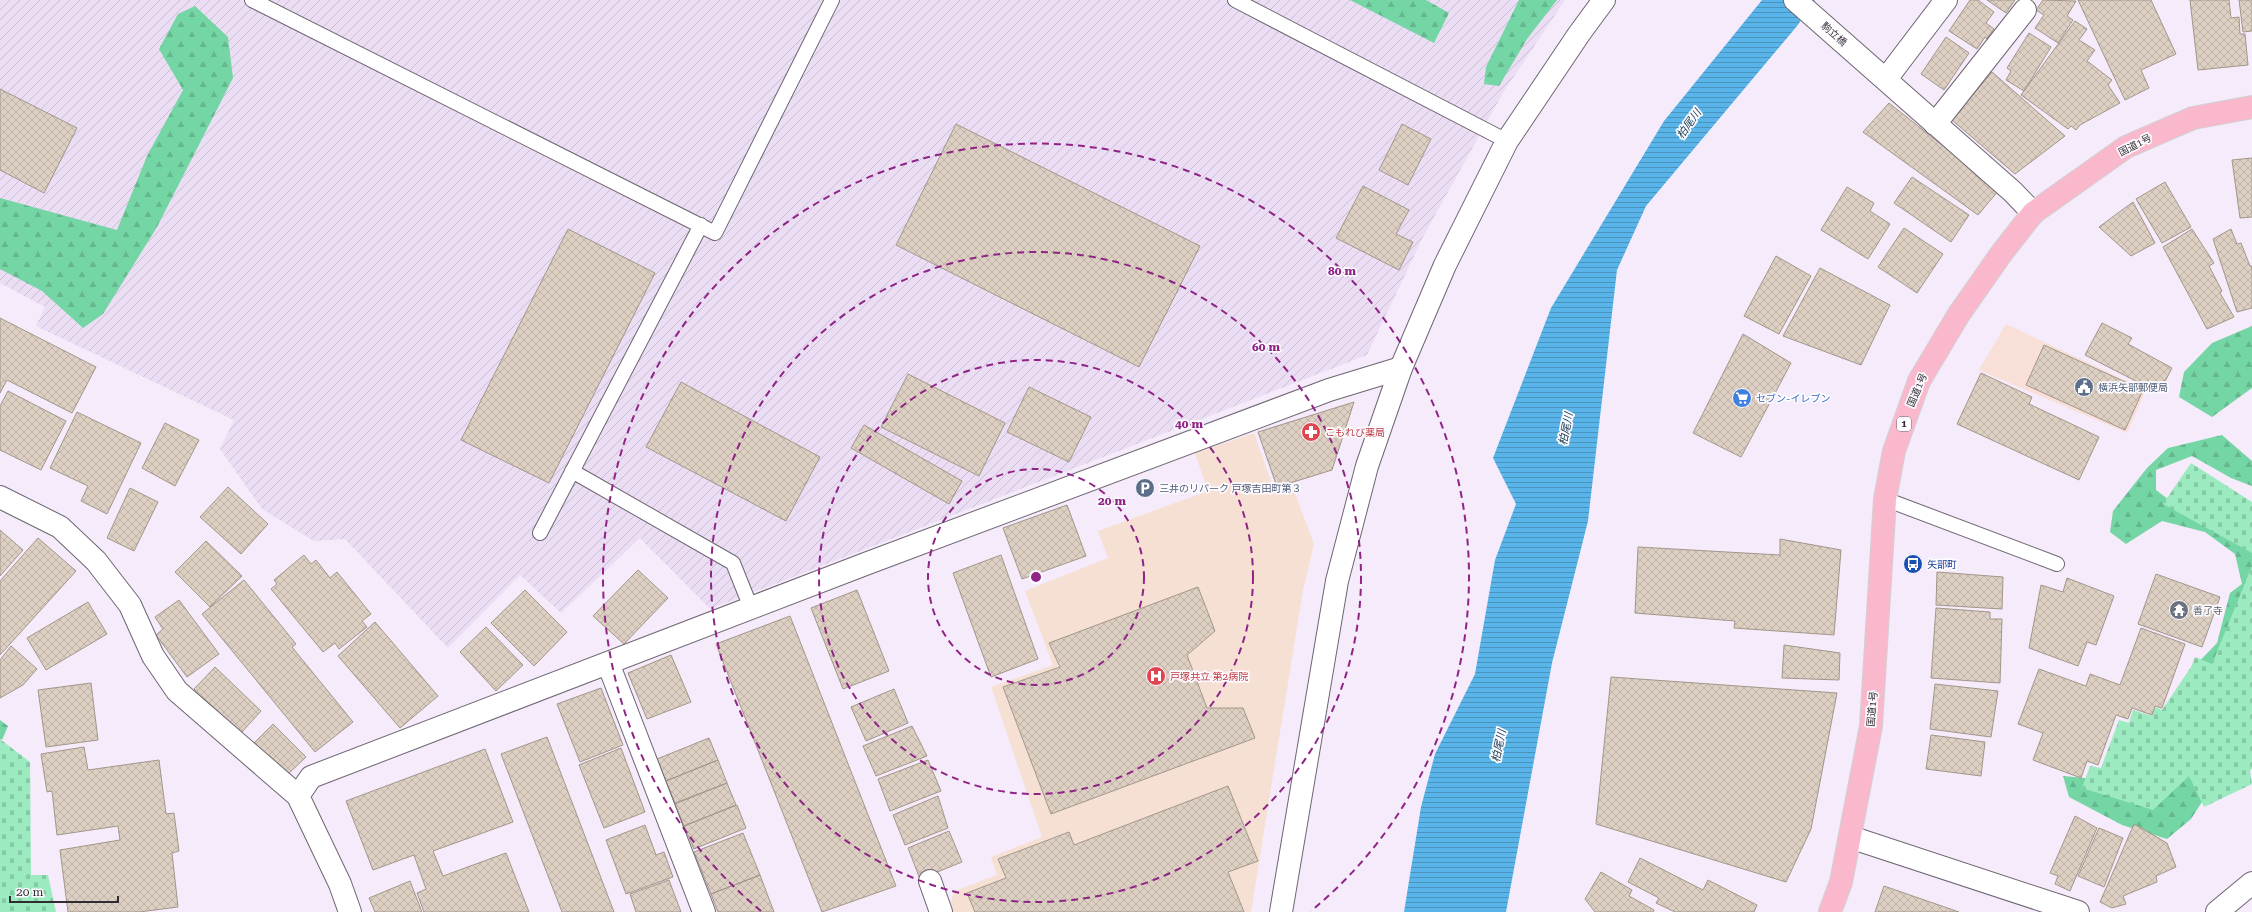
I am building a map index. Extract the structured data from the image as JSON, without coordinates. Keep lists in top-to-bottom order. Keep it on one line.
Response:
{"streets":{"highway":["国道1号","1"],"street":["駒立橋"]},"crossings":[["駒立橋","国道1号"]],"water":["柏尾川"],"places":{"public building":["横浜矢部郵便局"],"supermarket":["セブン-イレブン"],"pharmacy":["こもれび薬局"],"parking":["三井のリパーク 戸塚吉田町第３"],"bus stop":["矢部町"],"temple":["善了寺"],"hospital":["戸塚共立 第2病院"]},"scale_bar":"20 m","rings":["80 m","60 m","40 m","20 m"]}
